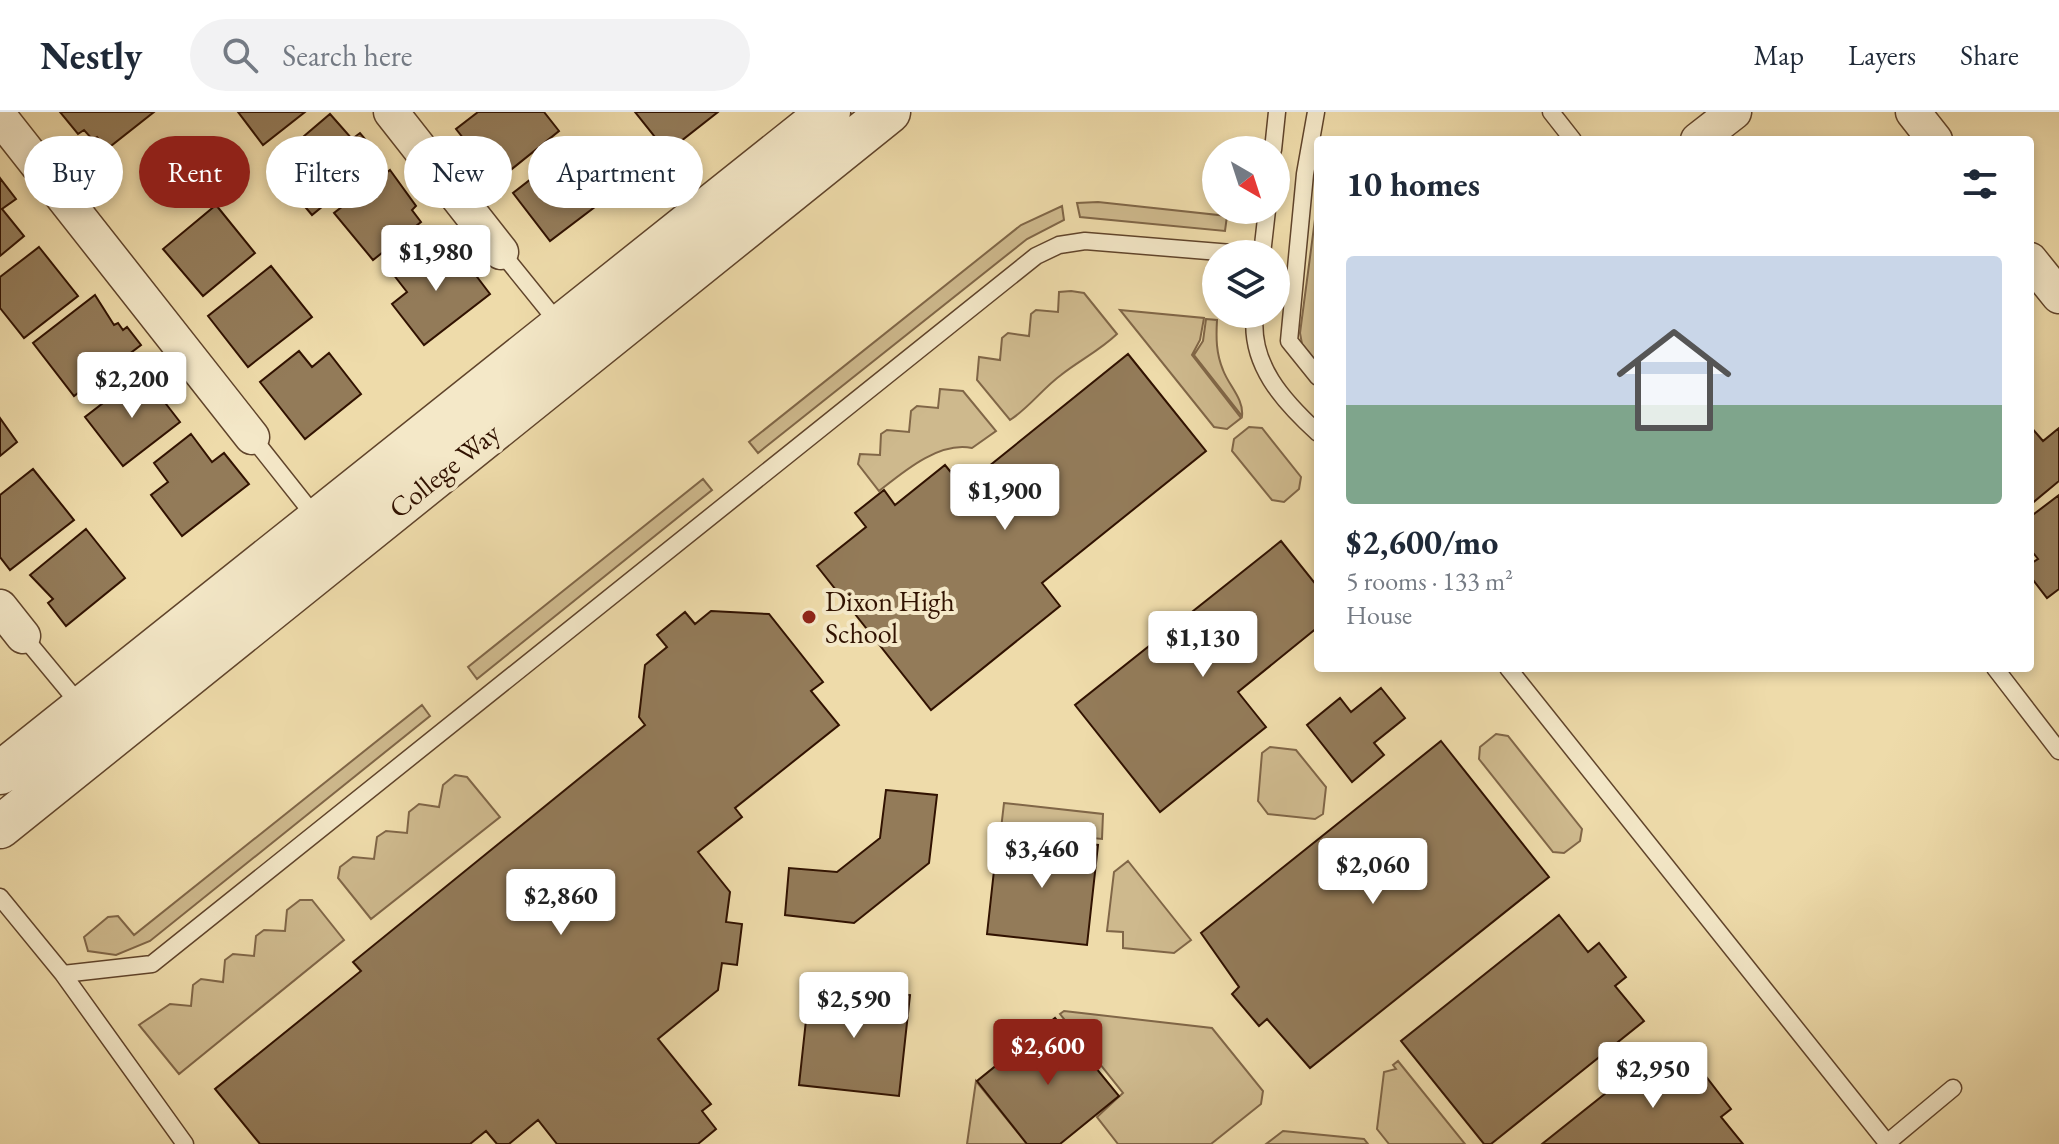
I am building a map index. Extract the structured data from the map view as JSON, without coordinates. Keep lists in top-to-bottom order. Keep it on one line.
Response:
{"streets":{"street":["College Way"]},"places":["Dixon High School"],"north":"bottom right","page":{"header":"Nestly","search":"Search here","nav":["Map","Layers","Share"],"chip":["Buy","Rent","Filters","New","Apartment"],"heading":"10 homes","price":["$1,980","$2,200","$1,900","$1,130","$3,460","$2,060","$2,860","$2,590","$2,600","$2,950"],"list":[{"name":"$2,600/mo","note":"5 rooms · 133 m² · House"}]}}
